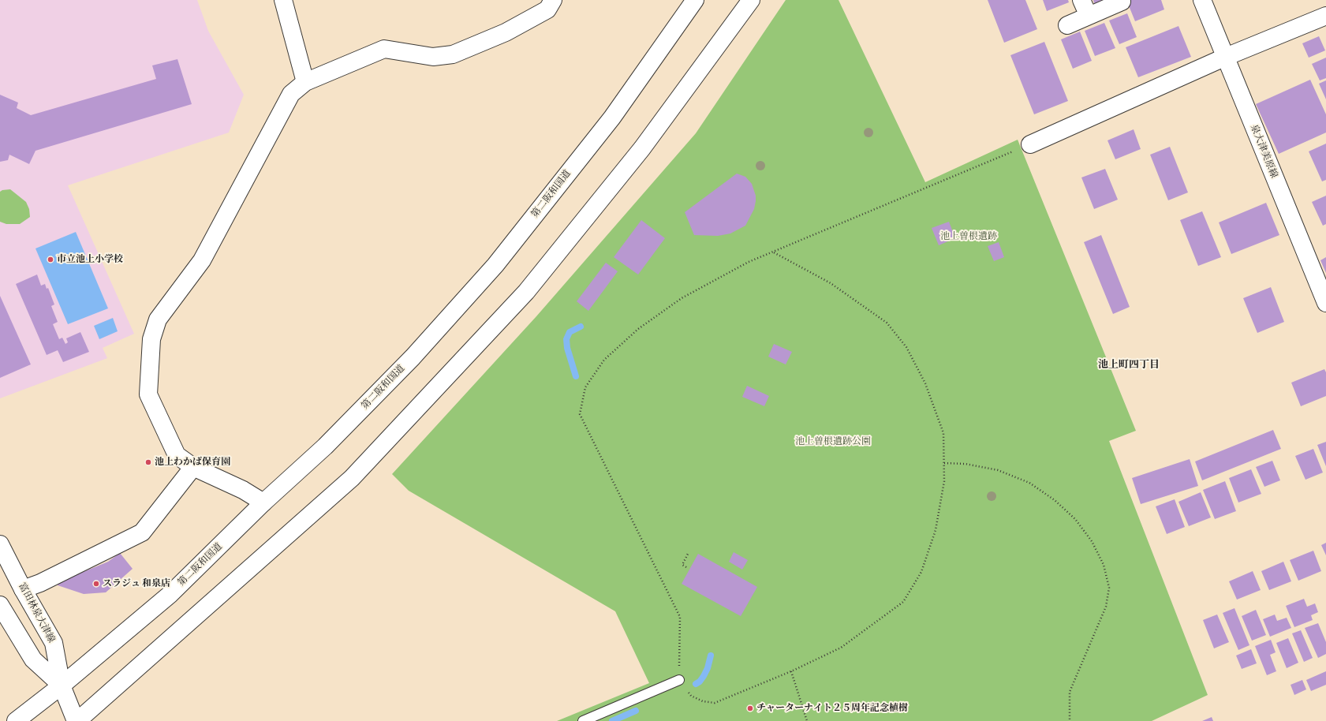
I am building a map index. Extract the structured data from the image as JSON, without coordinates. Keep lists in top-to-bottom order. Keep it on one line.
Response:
{"streets":{"main road":["泉大津美原線","第二阪和国道","富田林泉大津線"]},"crossings":[["第二阪和国道","富田林泉大津線"]],"districts":["池上町四丁目"],"parks":["池上曽根遺跡","池上曽根遺跡公園"],"places":["市立池上小学校","池上わかば保育園","スラジュ 和泉店","チャーターナイト２５周年記念植樹"]}
